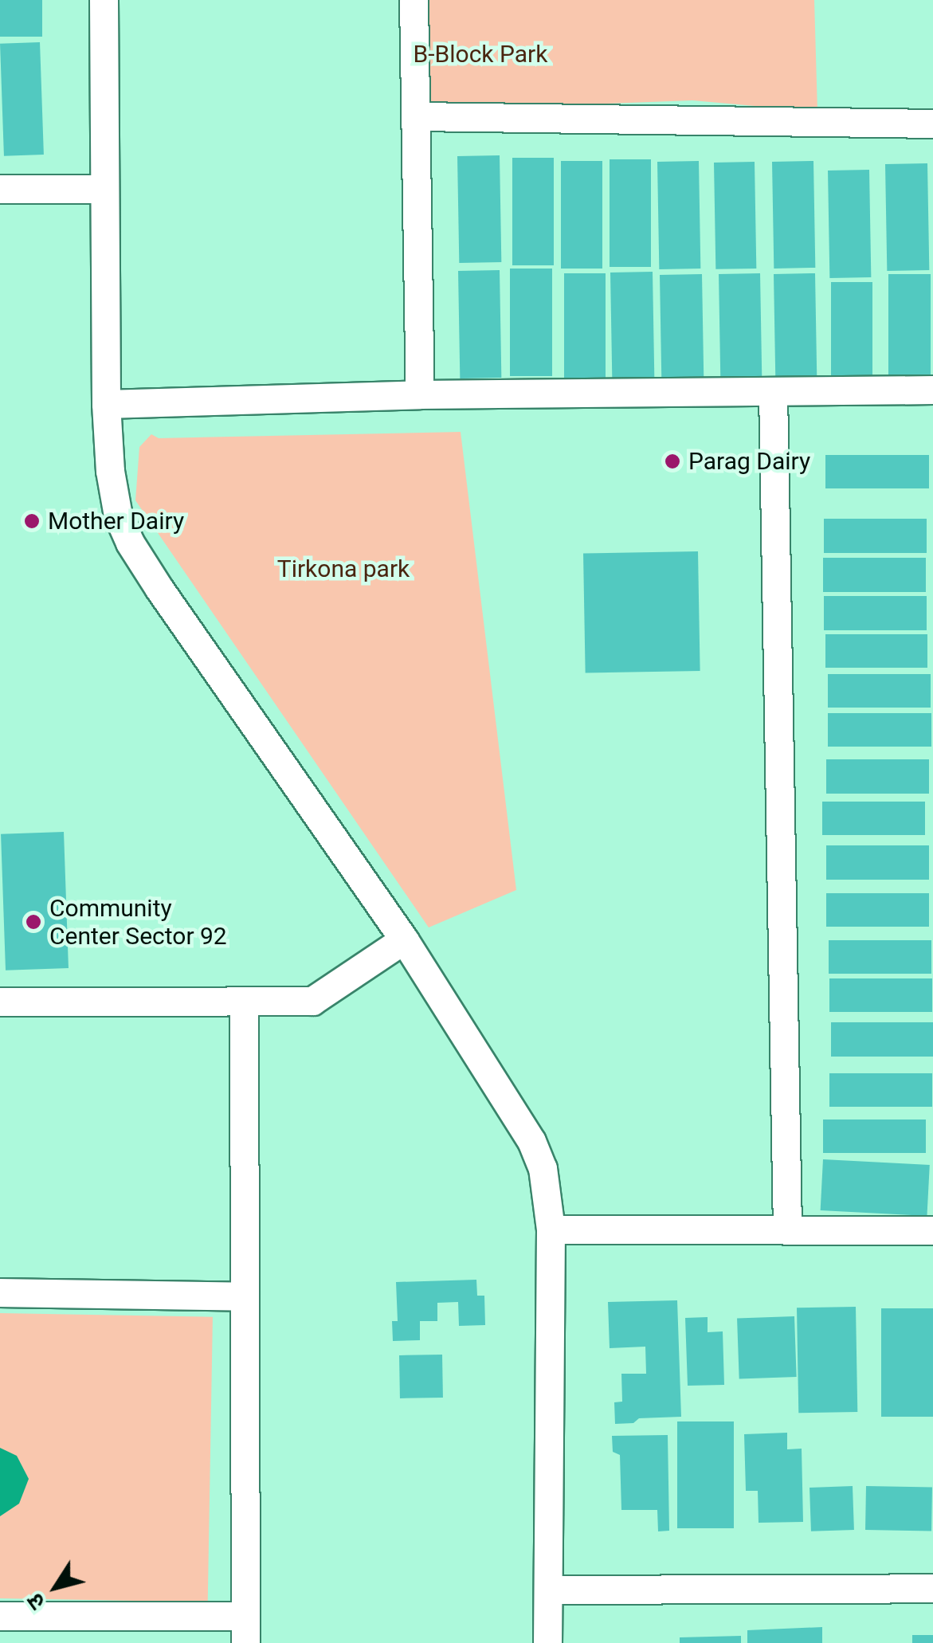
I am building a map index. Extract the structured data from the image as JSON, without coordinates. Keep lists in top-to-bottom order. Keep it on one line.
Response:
{"parks":["B-Block Park","Tirkona park"],"places":["Parag Dairy","Mother Dairy","Community Center Sector 92"],"north":"bottom left"}
